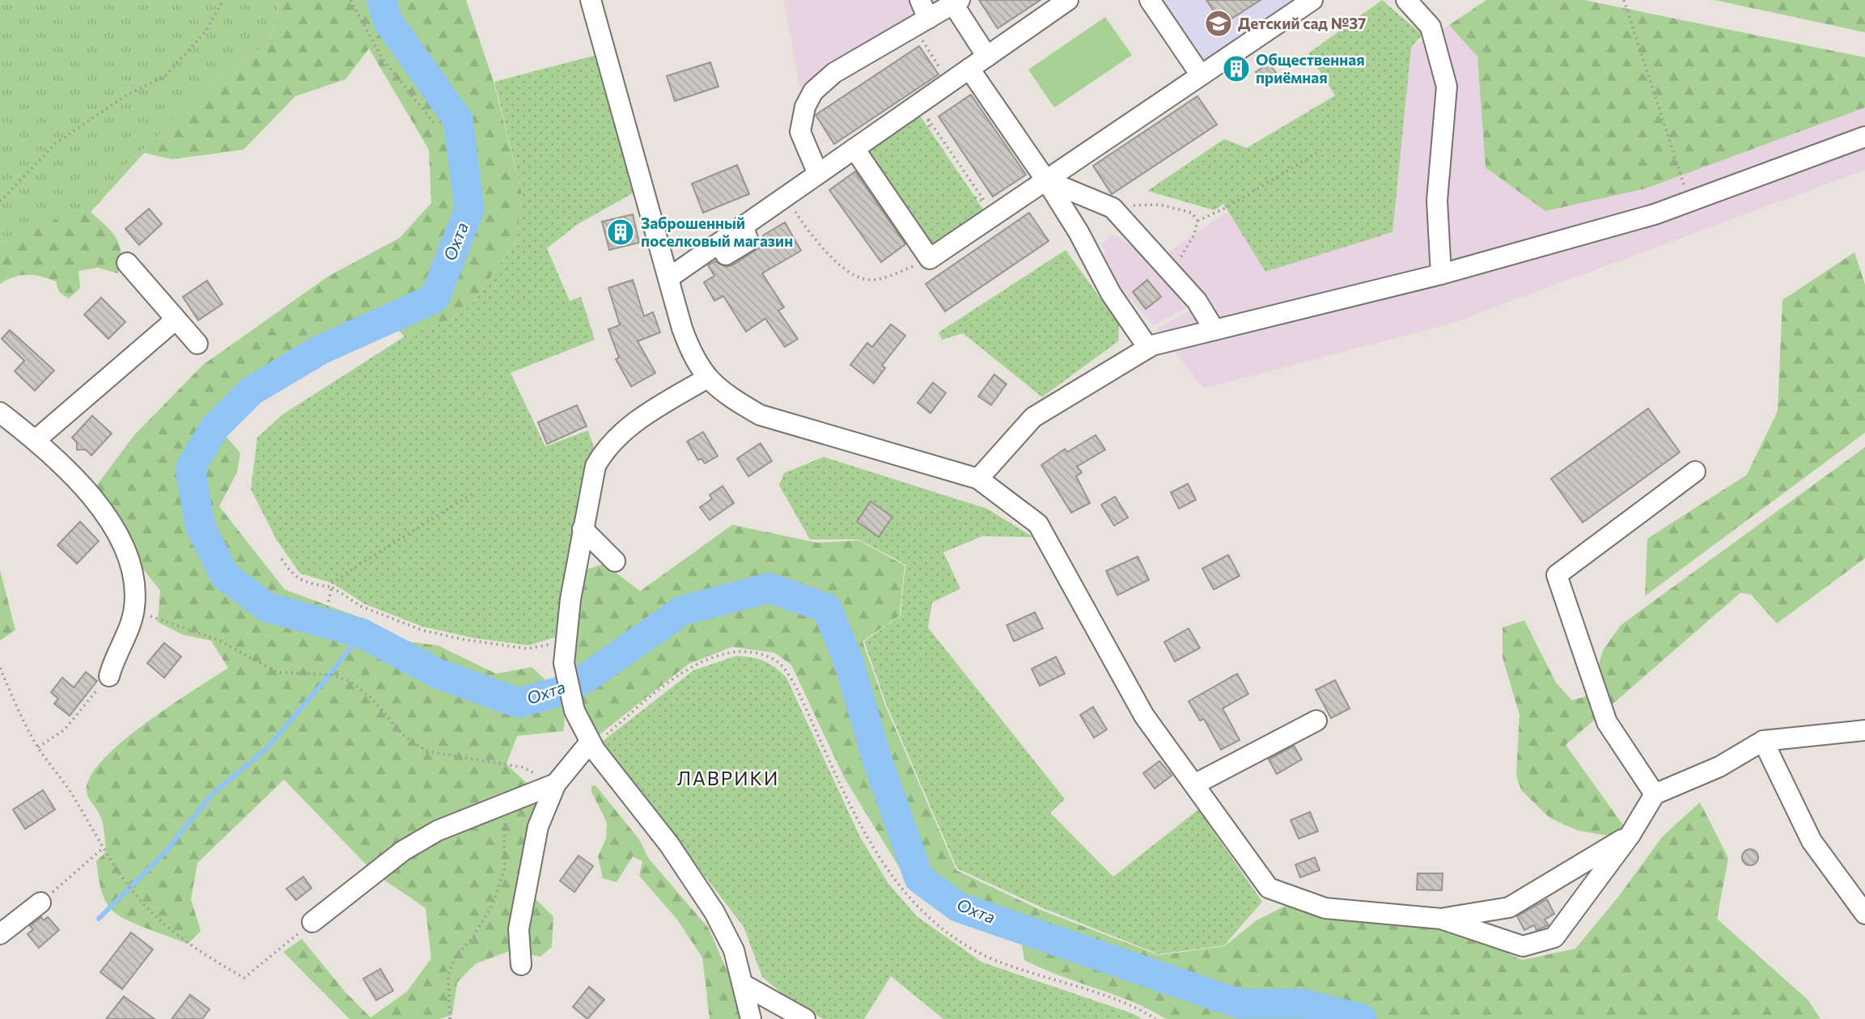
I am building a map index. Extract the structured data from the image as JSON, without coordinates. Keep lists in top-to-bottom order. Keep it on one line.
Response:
{"districts":["ЛАВРИКИ"],"water":["Охта"],"places":{"school or university":["Детский сад №37"],"building":["Общественная приёмная","Заброшенный поселковый магазин"]}}
